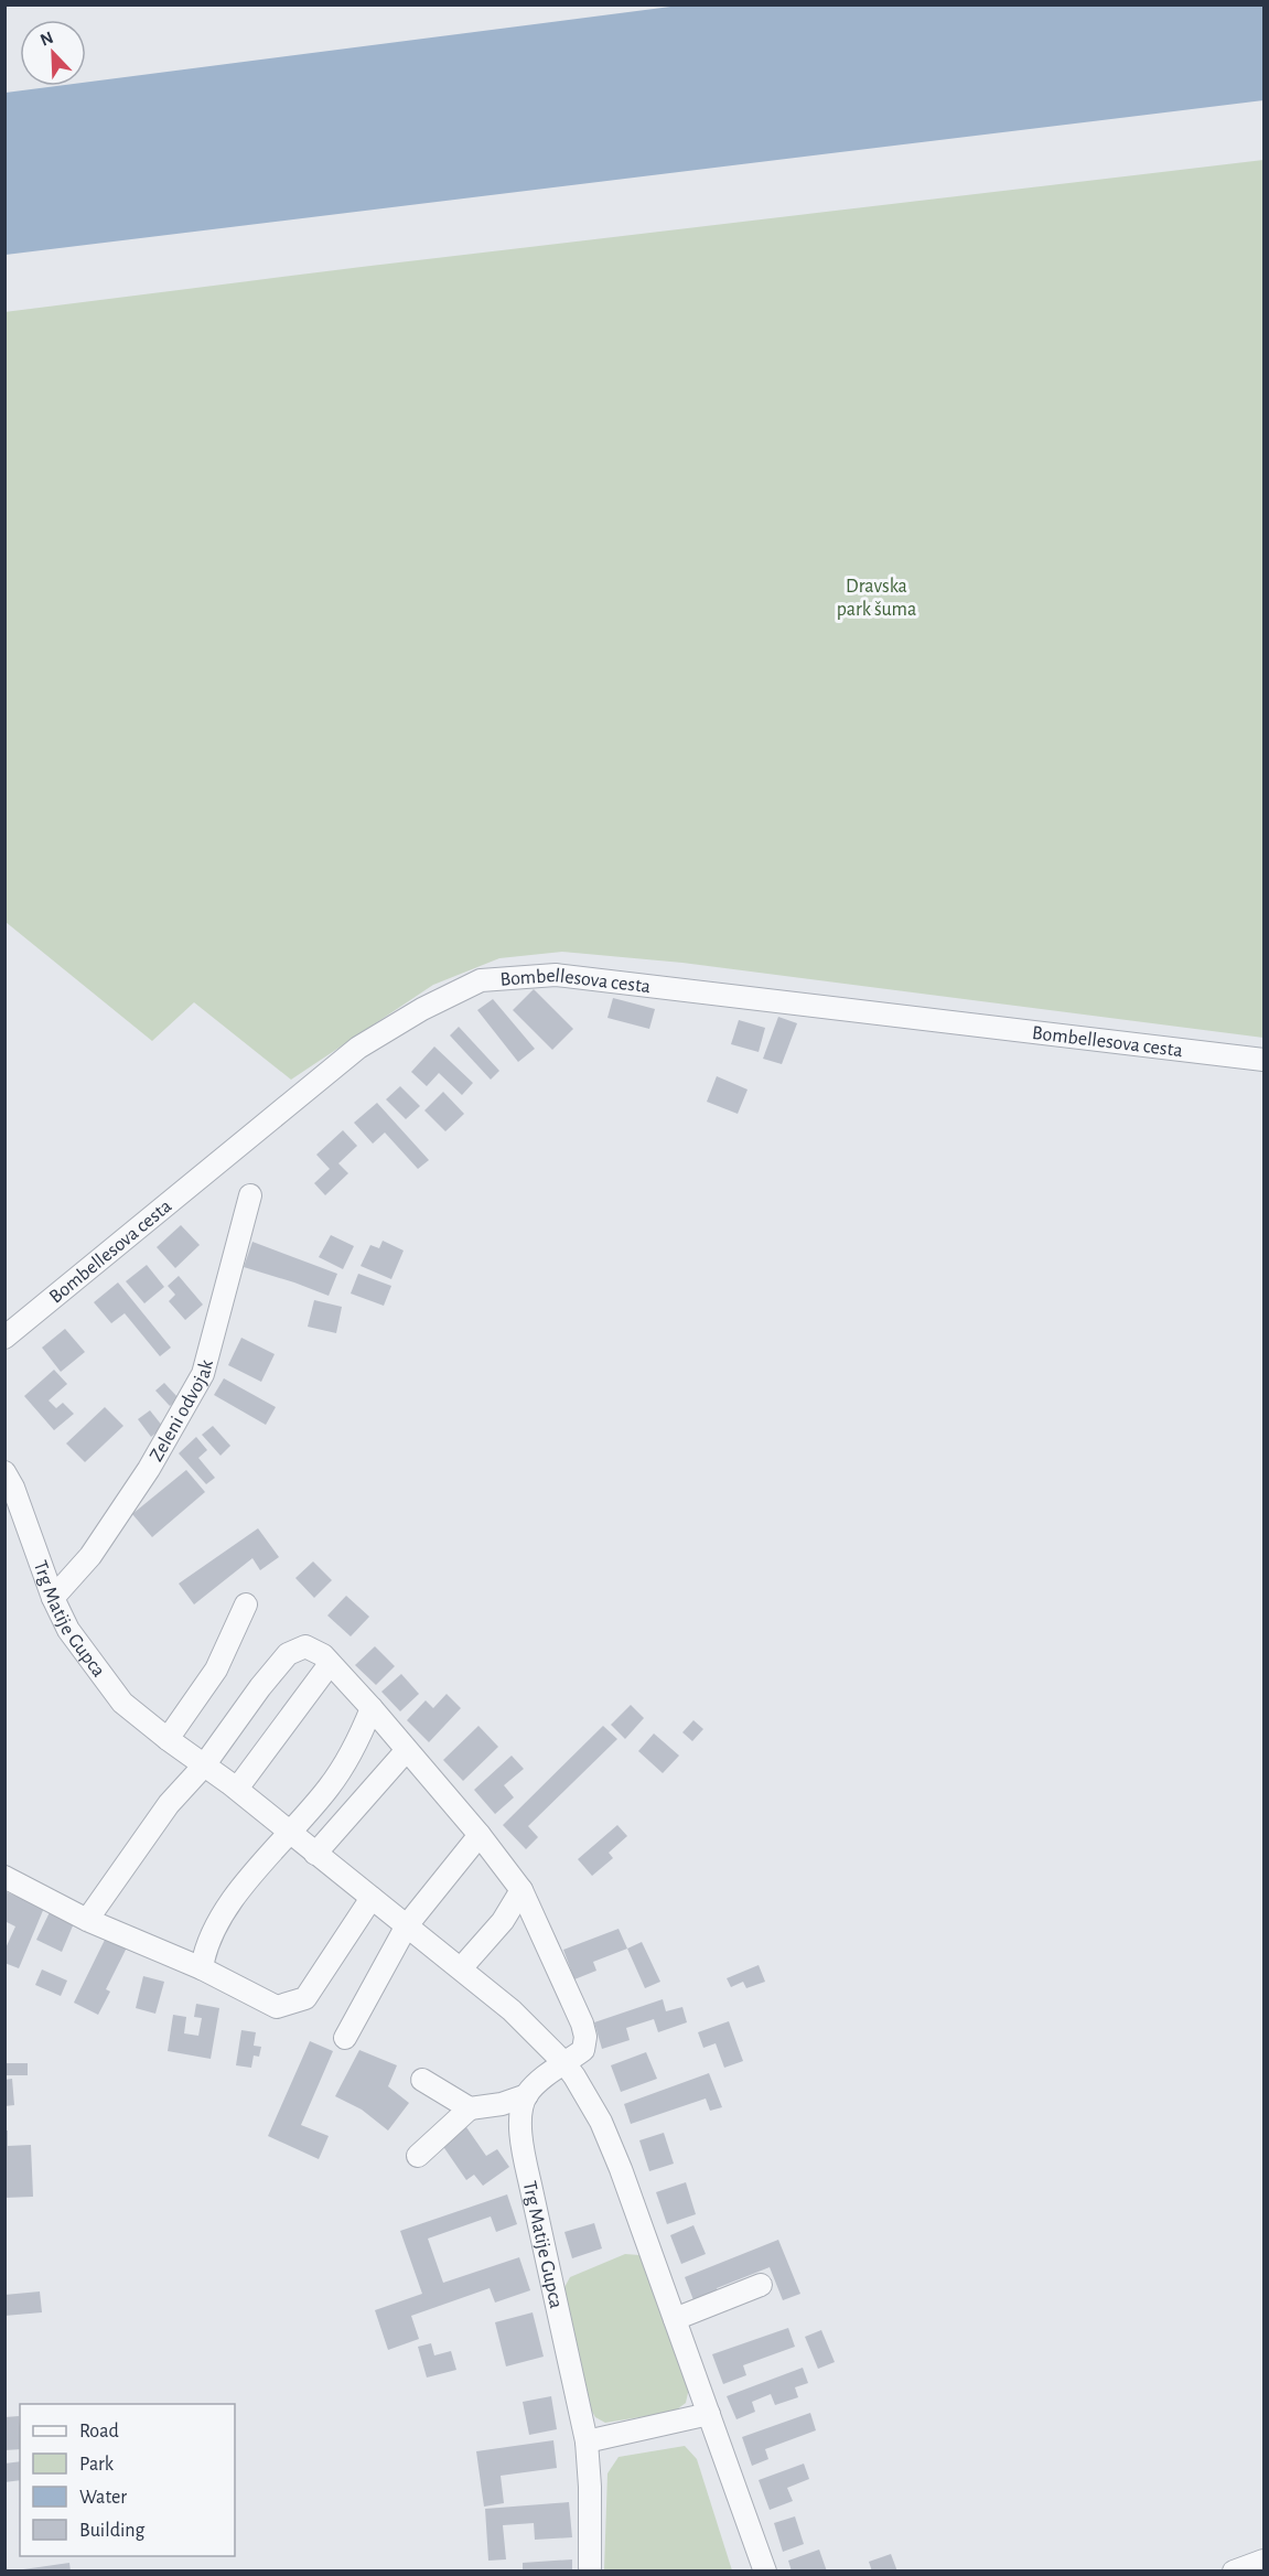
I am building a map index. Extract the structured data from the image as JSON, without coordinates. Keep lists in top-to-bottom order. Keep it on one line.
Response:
{"streets":{"street":["Bombellesova cesta","Zeleni odvojak","Trg Matije Gupca"]},"crossings":[["Zeleni odvojak","Trg Matije Gupca"]],"parks":["Dravska park šuma"],"legend":["Road","Park","Water","Building"],"north":"top left"}
